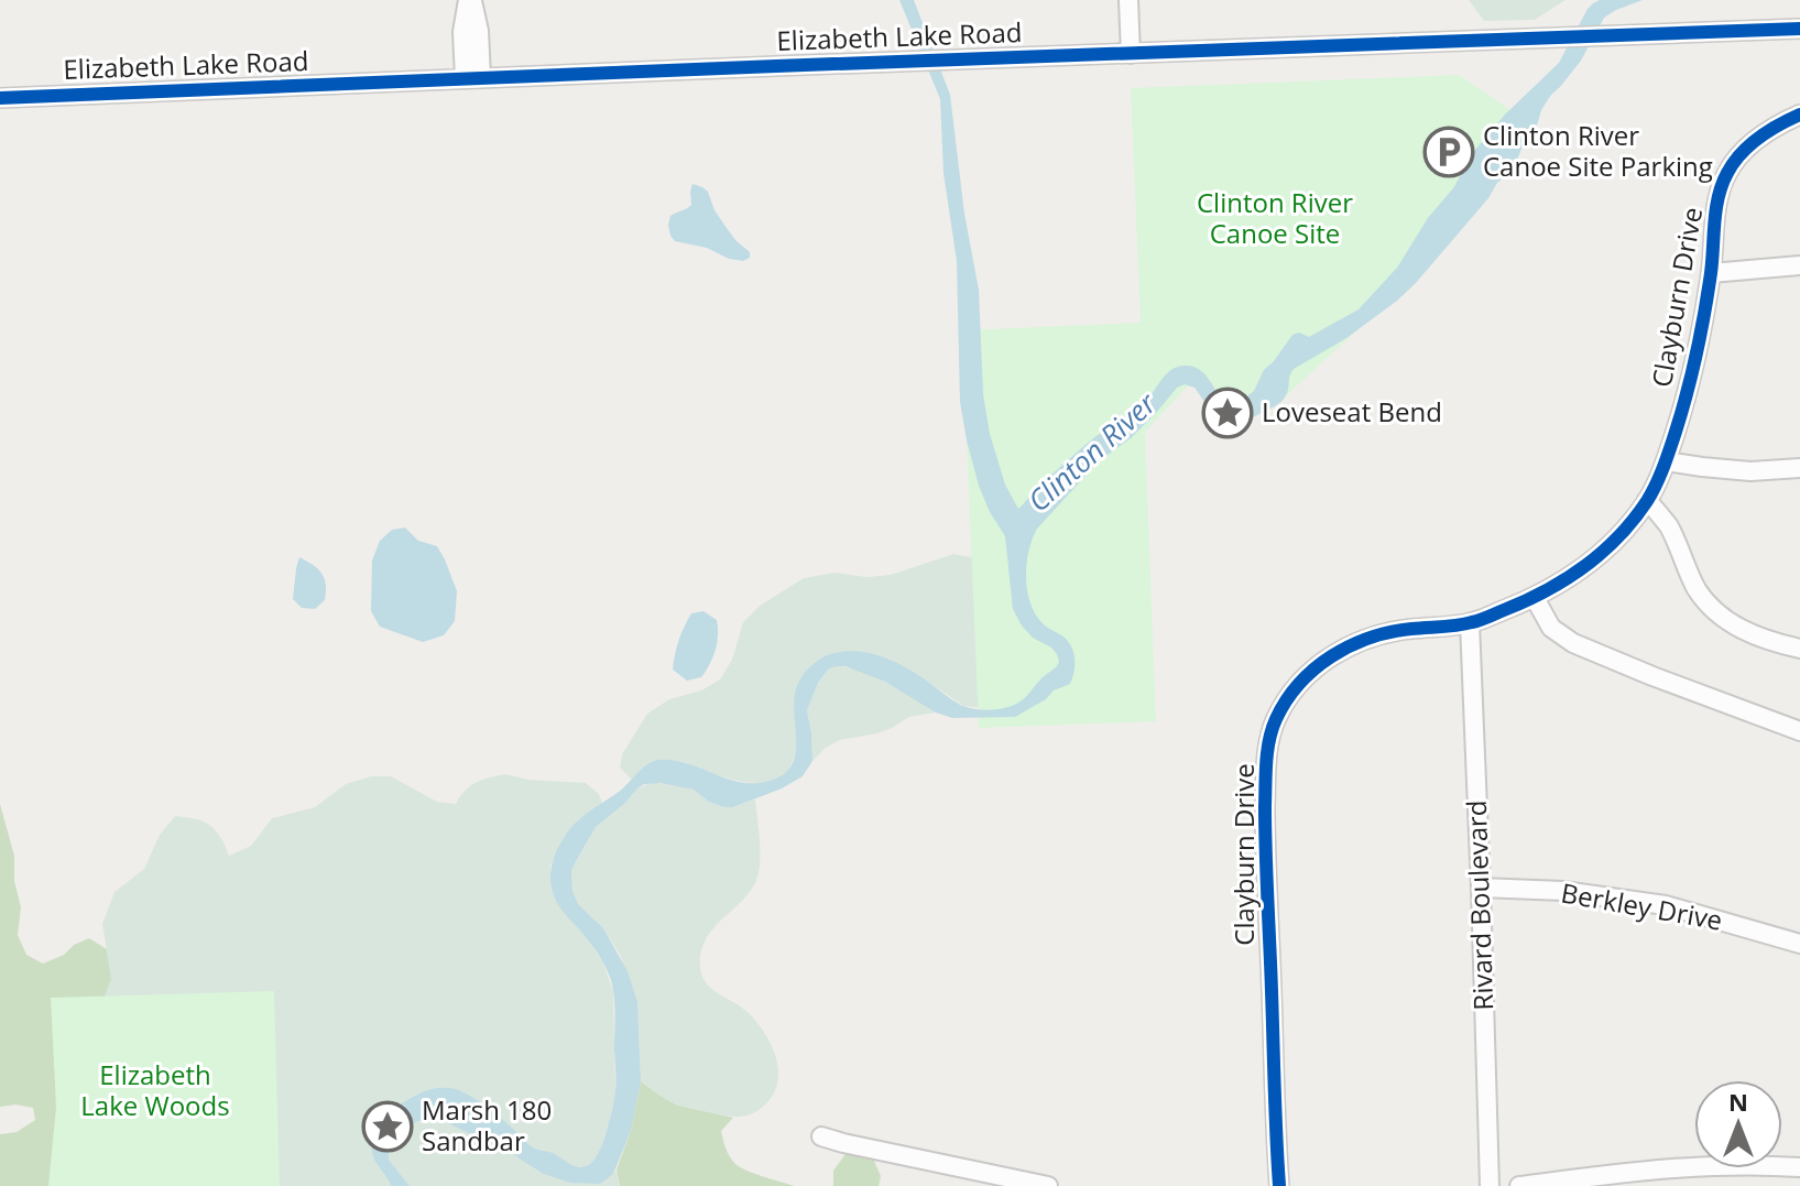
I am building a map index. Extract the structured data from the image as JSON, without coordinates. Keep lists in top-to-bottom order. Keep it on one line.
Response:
{"streets":{"street":["Elizabeth Lake Road","Clayburn Drive","Rivard Boulevard","Berkley Drive"]},"crossings":[["Clayburn Drive","Rivard Boulevard"],["Rivard Boulevard","Berkley Drive"]],"water":["Clinton River"],"parks":["Clinton River Canoe Site","Elizabeth Lake Woods"],"places":{"parking":["Clinton River Canoe Site Parking"],"place":["Loveseat Bend","Marsh 180 Sandbar"]},"north":"top"}
